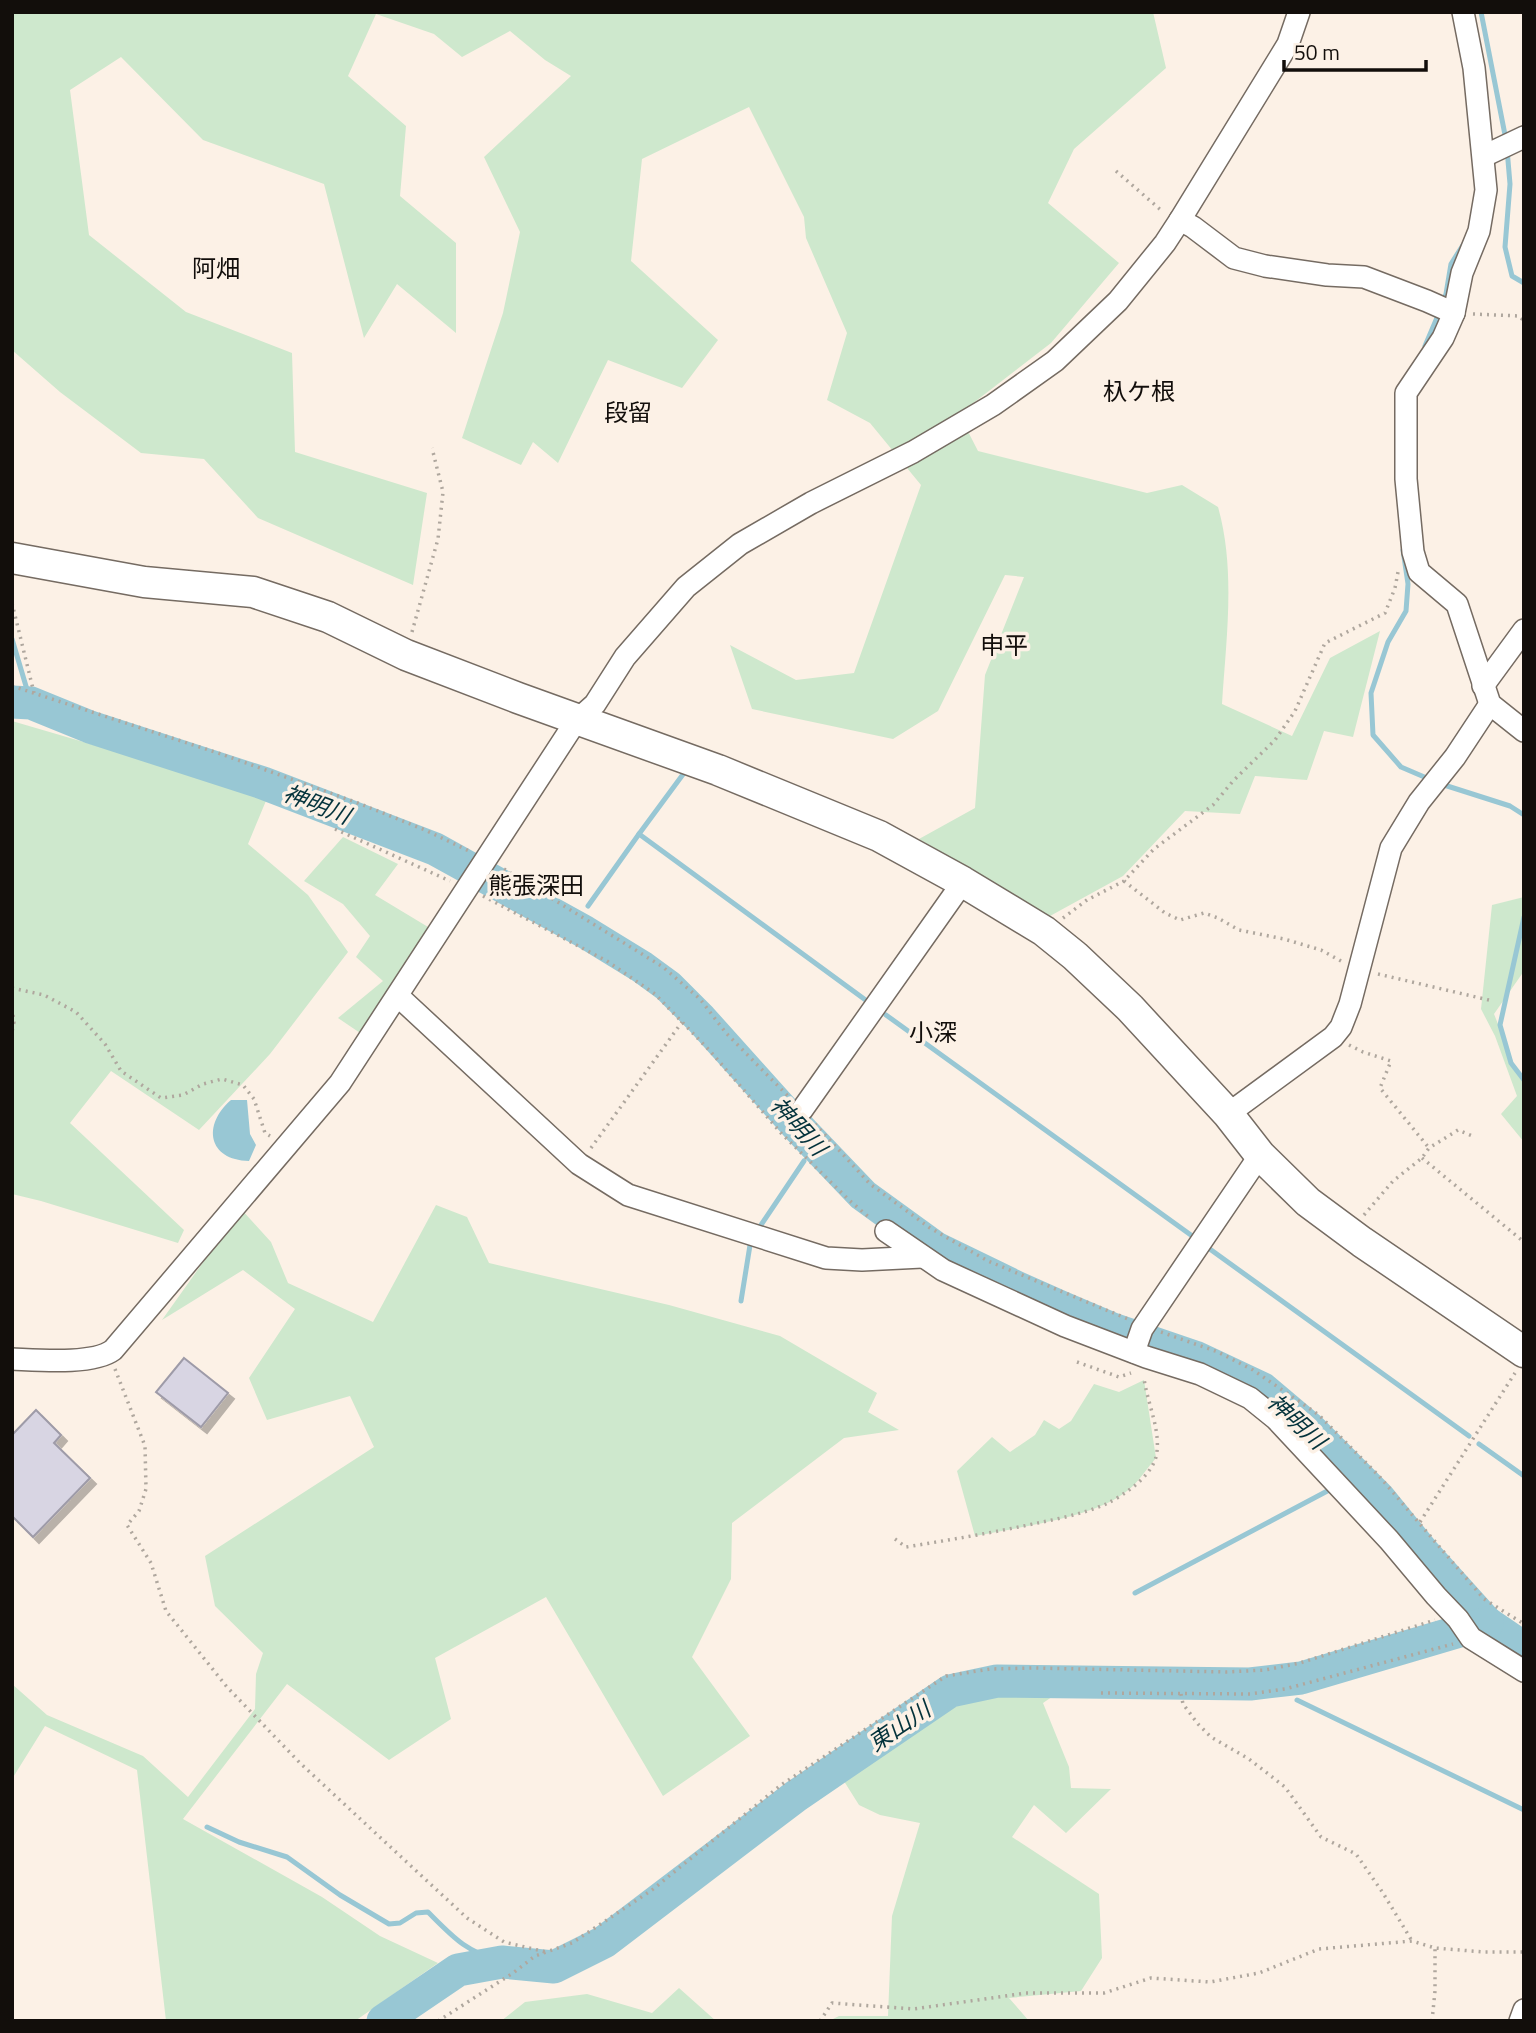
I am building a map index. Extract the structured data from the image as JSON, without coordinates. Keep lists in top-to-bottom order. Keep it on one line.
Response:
{"districts":["阿畑","杁ケ根","段留","申平","熊張深田","小深"],"water":["神明川","東山川"],"scale_bar":"50 m"}
